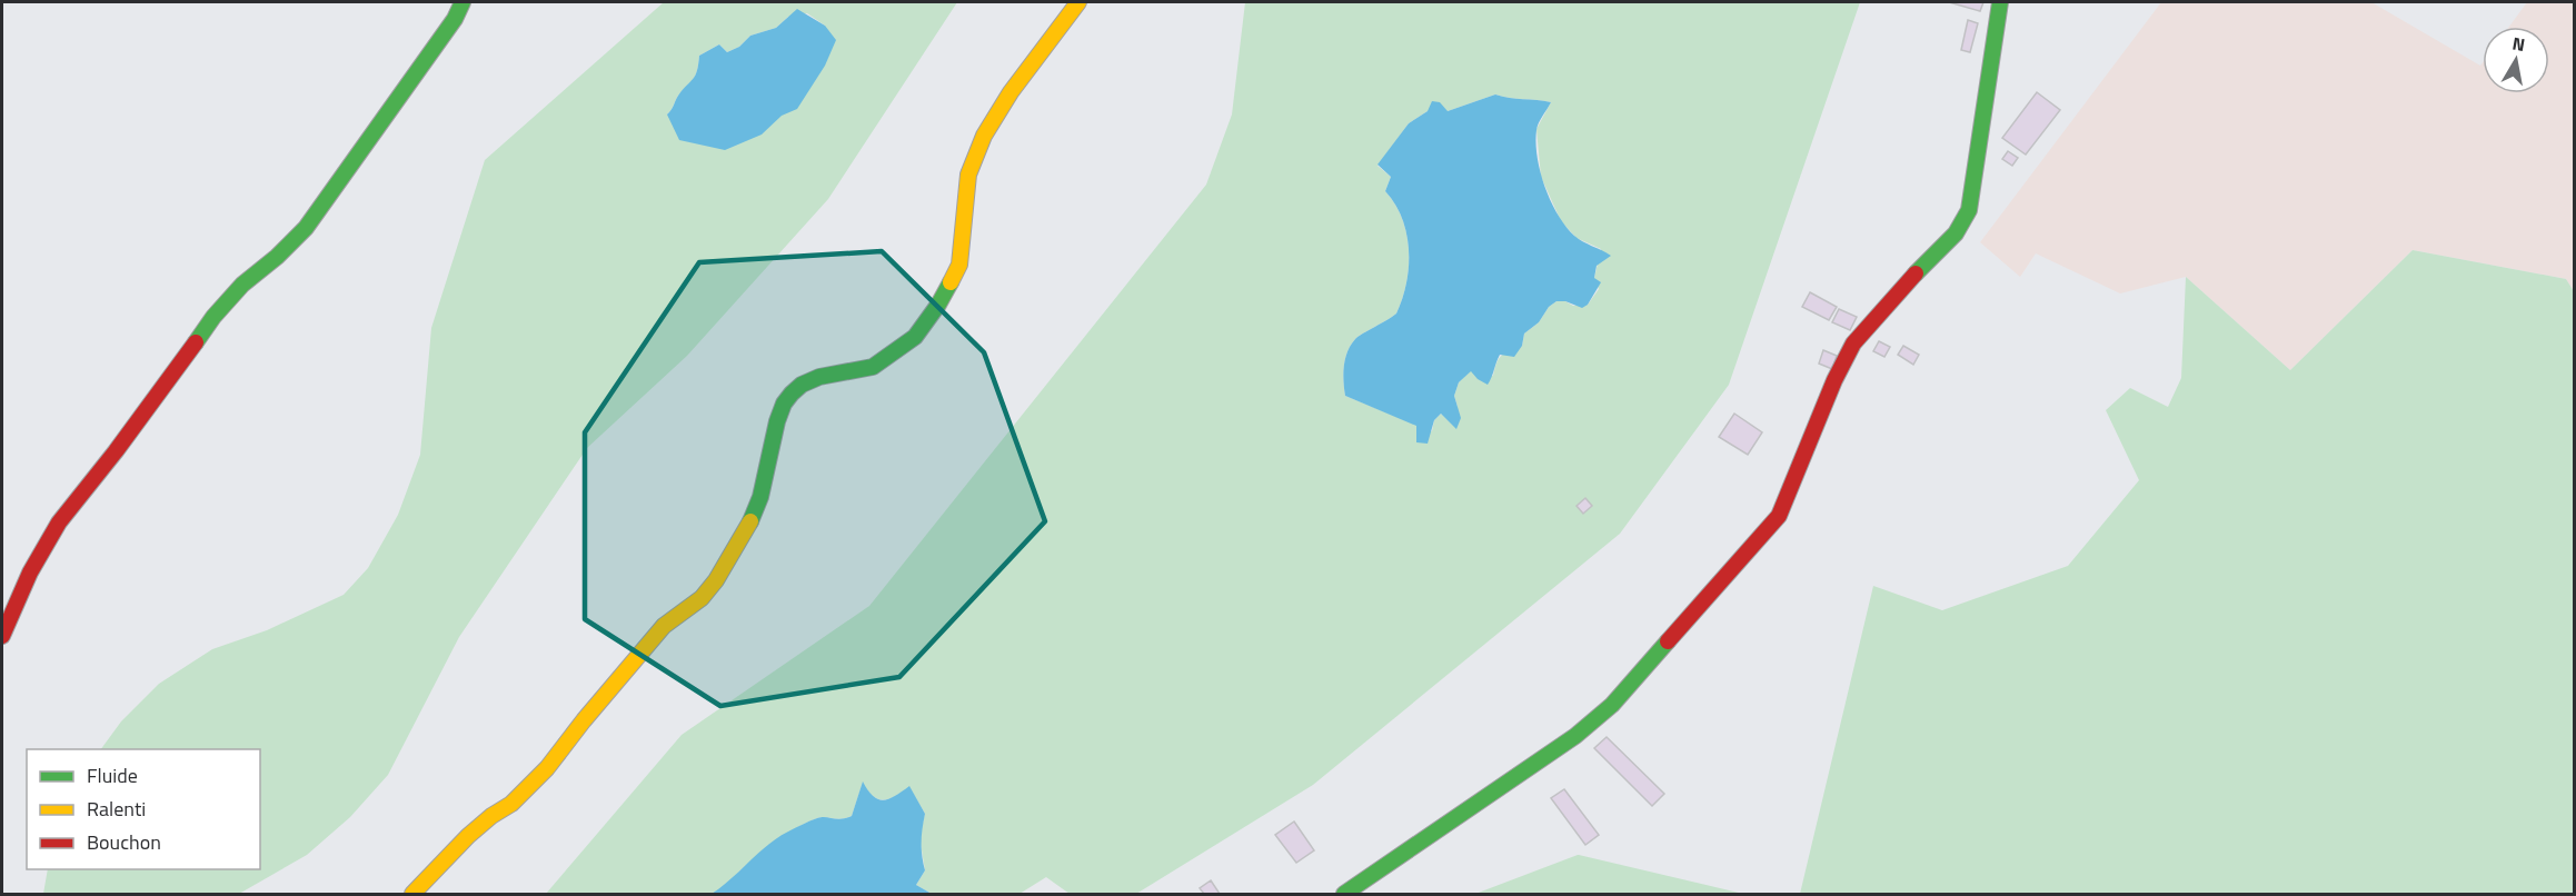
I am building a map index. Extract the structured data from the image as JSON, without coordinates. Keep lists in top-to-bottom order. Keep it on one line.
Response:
{"legend":["Fluide","Ralenti","Bouchon"],"north":"top"}
